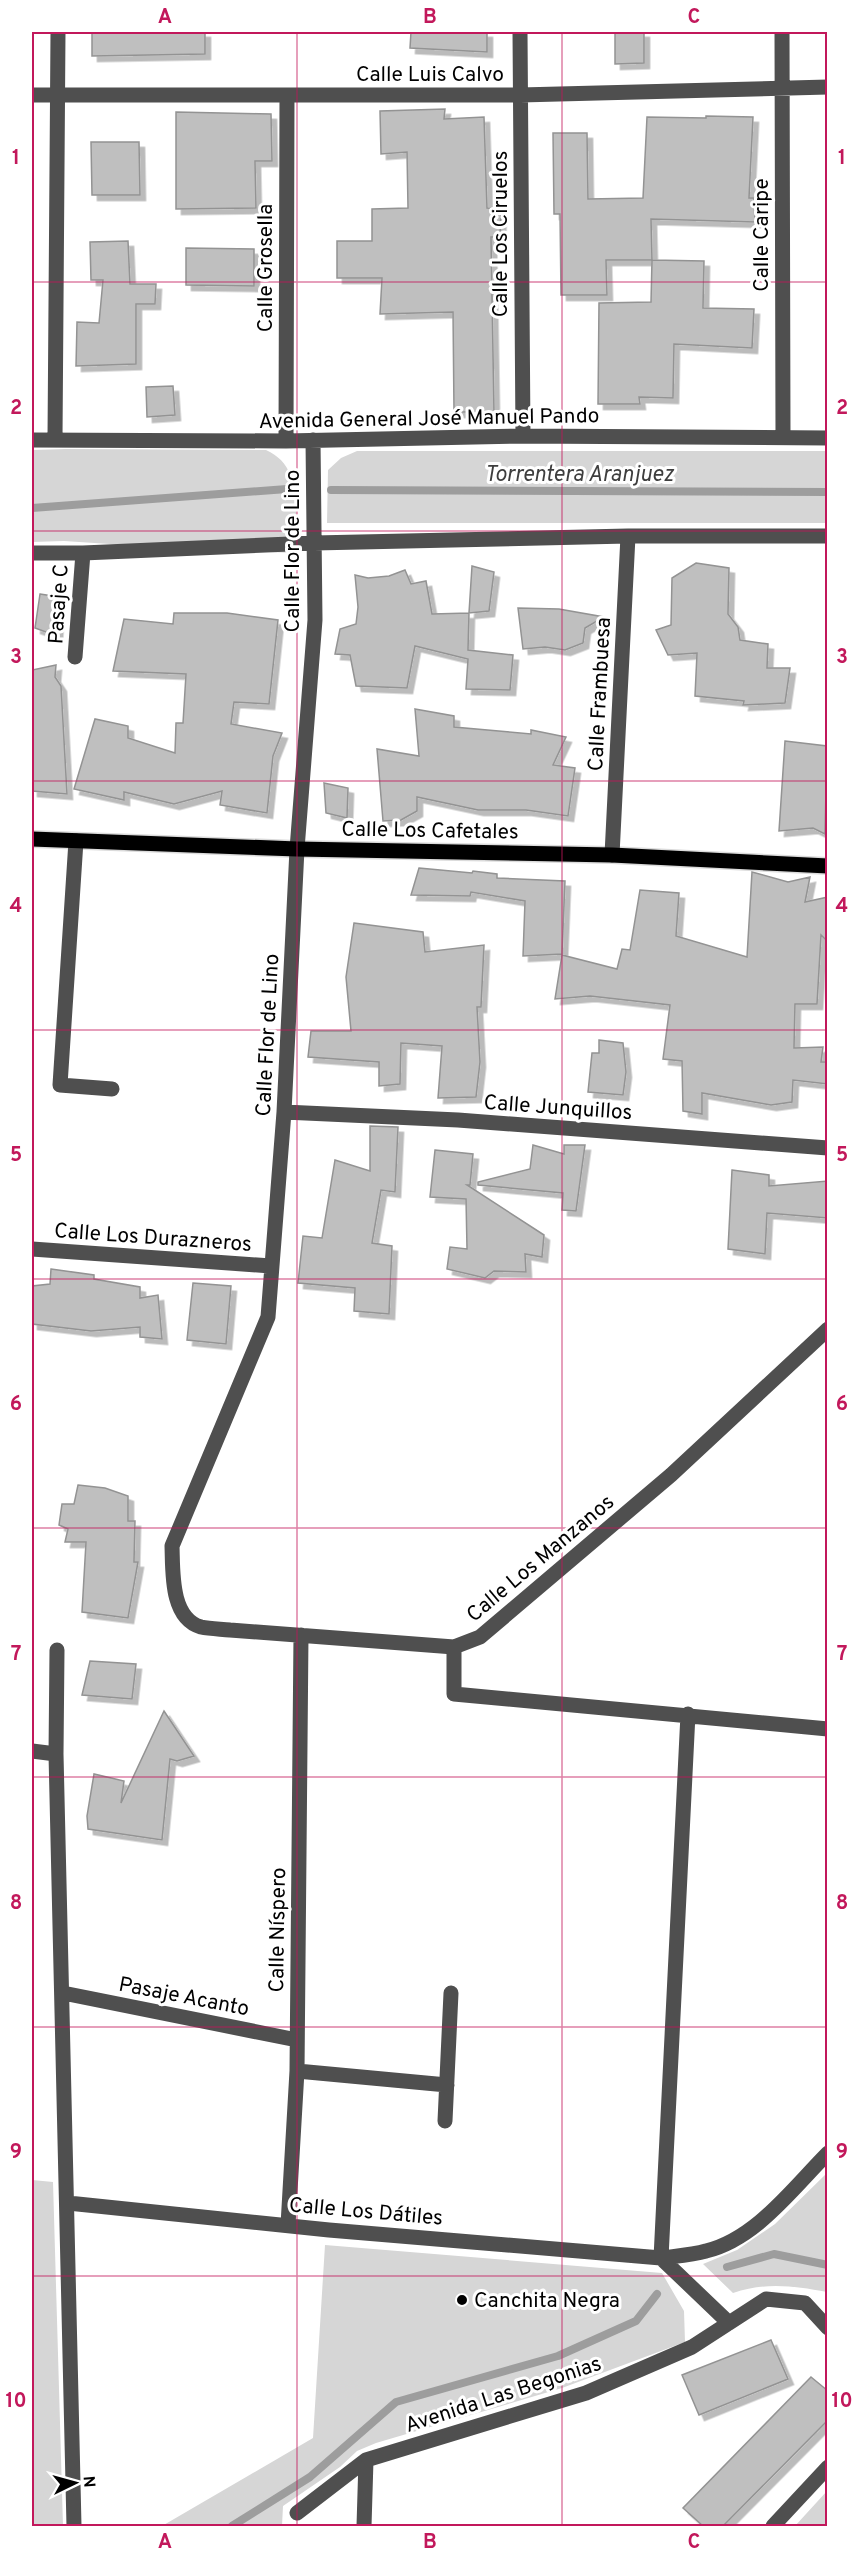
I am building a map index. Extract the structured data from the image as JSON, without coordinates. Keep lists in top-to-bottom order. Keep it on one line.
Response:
{"streets":{"main road":["Calle Los Cafetales"],"street":["Calle Luis Calvo","Calle Los Ciruelos","Calle Caripe","Calle Grosella","Avenida General José Manuel Pando","Calle Flor de Lino","Pasaje C","Calle Frambuesa","Calle Junquillos","Calle Los Durazneros","Calle Los Manzanos","Calle Níspero","Pasaje Acanto","Calle Los Dátiles","Avenida Las Begonias"]},"crossings":[["Calle Luis Calvo","Calle Los Ciruelos"],["Calle Luis Calvo","Calle Caripe"],["Calle Luis Calvo","Calle Grosella"],["Calle Los Ciruelos","Avenida General José Manuel Pando"],["Calle Caripe","Avenida General José Manuel Pando"],["Calle Grosella","Avenida General José Manuel Pando"],["Avenida General José Manuel Pando","Calle Flor de Lino"],["Calle Flor de Lino","Calle Los Cafetales"],["Calle Flor de Lino","Calle Junquillos"],["Calle Flor de Lino","Calle Los Durazneros"],["Calle Flor de Lino","Calle Los Manzanos"],["Calle Frambuesa","Calle Los Cafetales"],["Calle Los Manzanos","Calle Níspero"],["Calle Níspero","Pasaje Acanto"],["Calle Níspero","Calle Los Dátiles"]],"water":["Torrentera Aranjuez"],"places":["Canchita Negra"],"north":"right","grid":{"columns":["A","B","C"],"rows":["1","2","3","4","5","6","7","8","9","10"]}}
